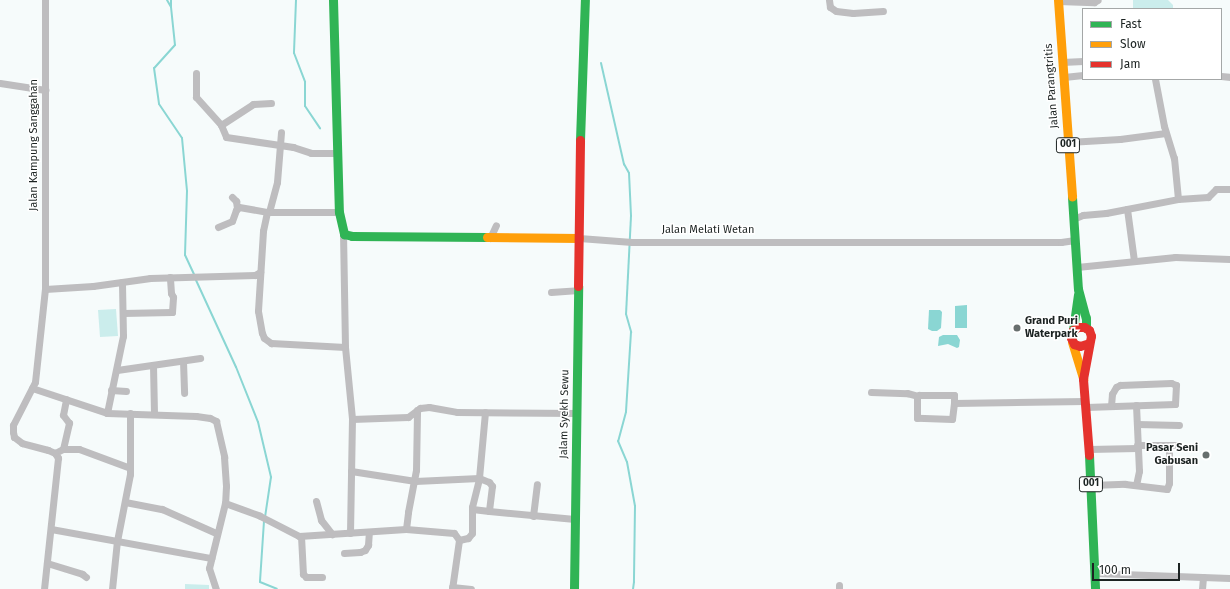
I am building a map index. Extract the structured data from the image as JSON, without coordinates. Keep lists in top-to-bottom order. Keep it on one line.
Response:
{"streets":{"street":["Jalan Parangtritis","Jalan Kampung Sanggahan","001","Jalan Melati Wetan","Jalam Syekh Sewu"]},"crossings":[["Jalan Parangtritis","001"],["Jalan Parangtritis","Jalan Melati Wetan"],["Jalan Melati Wetan","Jalam Syekh Sewu"]],"places":["Grand Puri Waterpark","Pasar Seni Gabusan"],"legend":["Fast","Slow","Jam"],"scale_bar":"100 m"}
